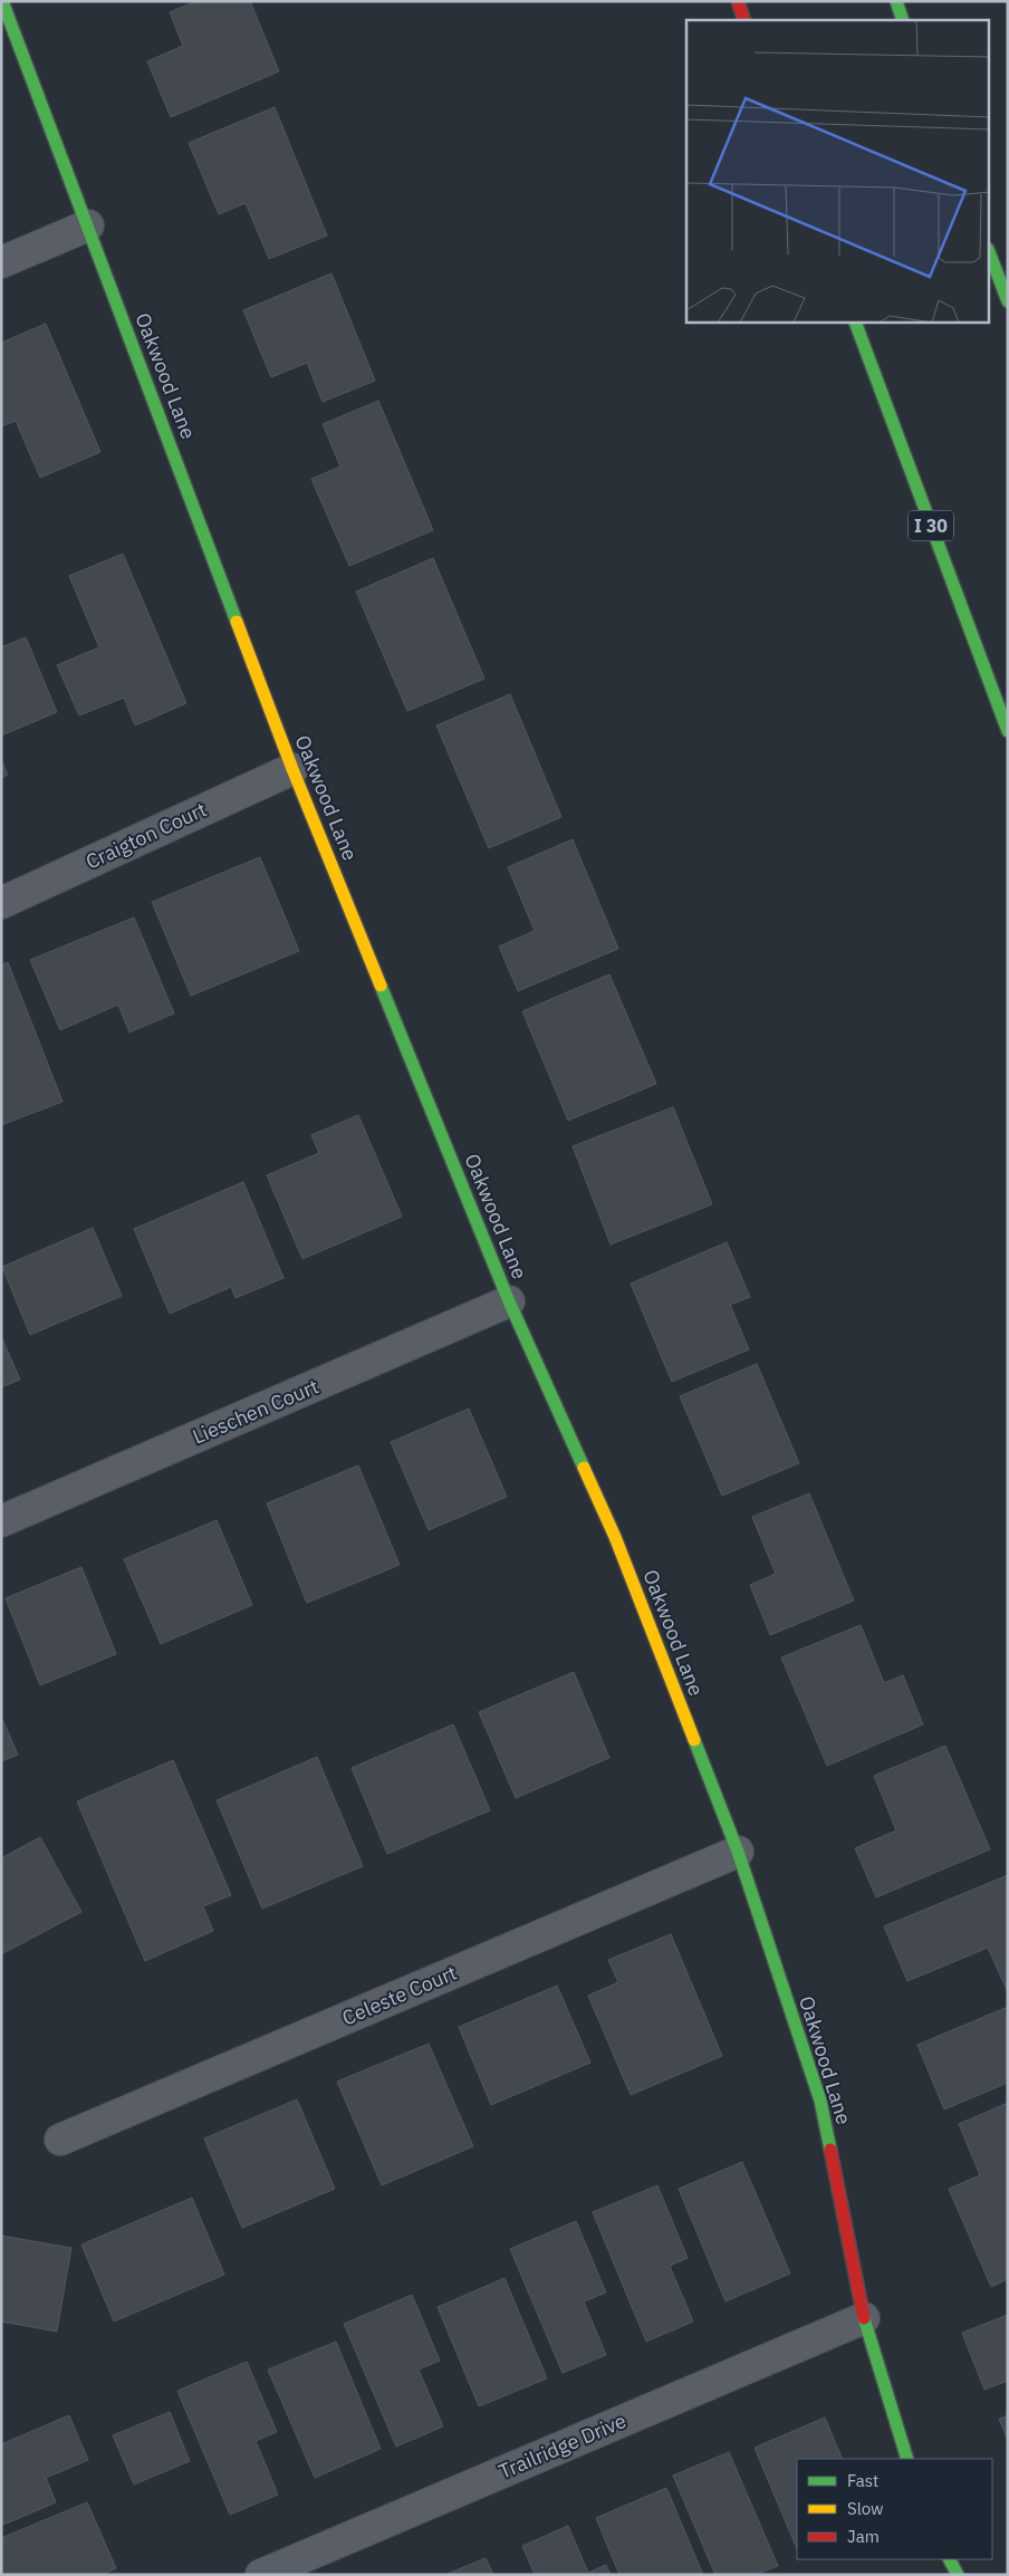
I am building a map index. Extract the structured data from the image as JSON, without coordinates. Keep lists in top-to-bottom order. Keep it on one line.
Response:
{"streets":{"main road":["Oakwood Lane","I 30"],"street":["Craigton Court","Lieschen Court","Celeste Court","Trailridge Drive"]},"crossings":[["Oakwood Lane","Craigton Court"],["Oakwood Lane","Lieschen Court"],["Oakwood Lane","Celeste Court"],["Oakwood Lane","Trailridge Drive"]],"legend":["Fast","Slow","Jam"]}
